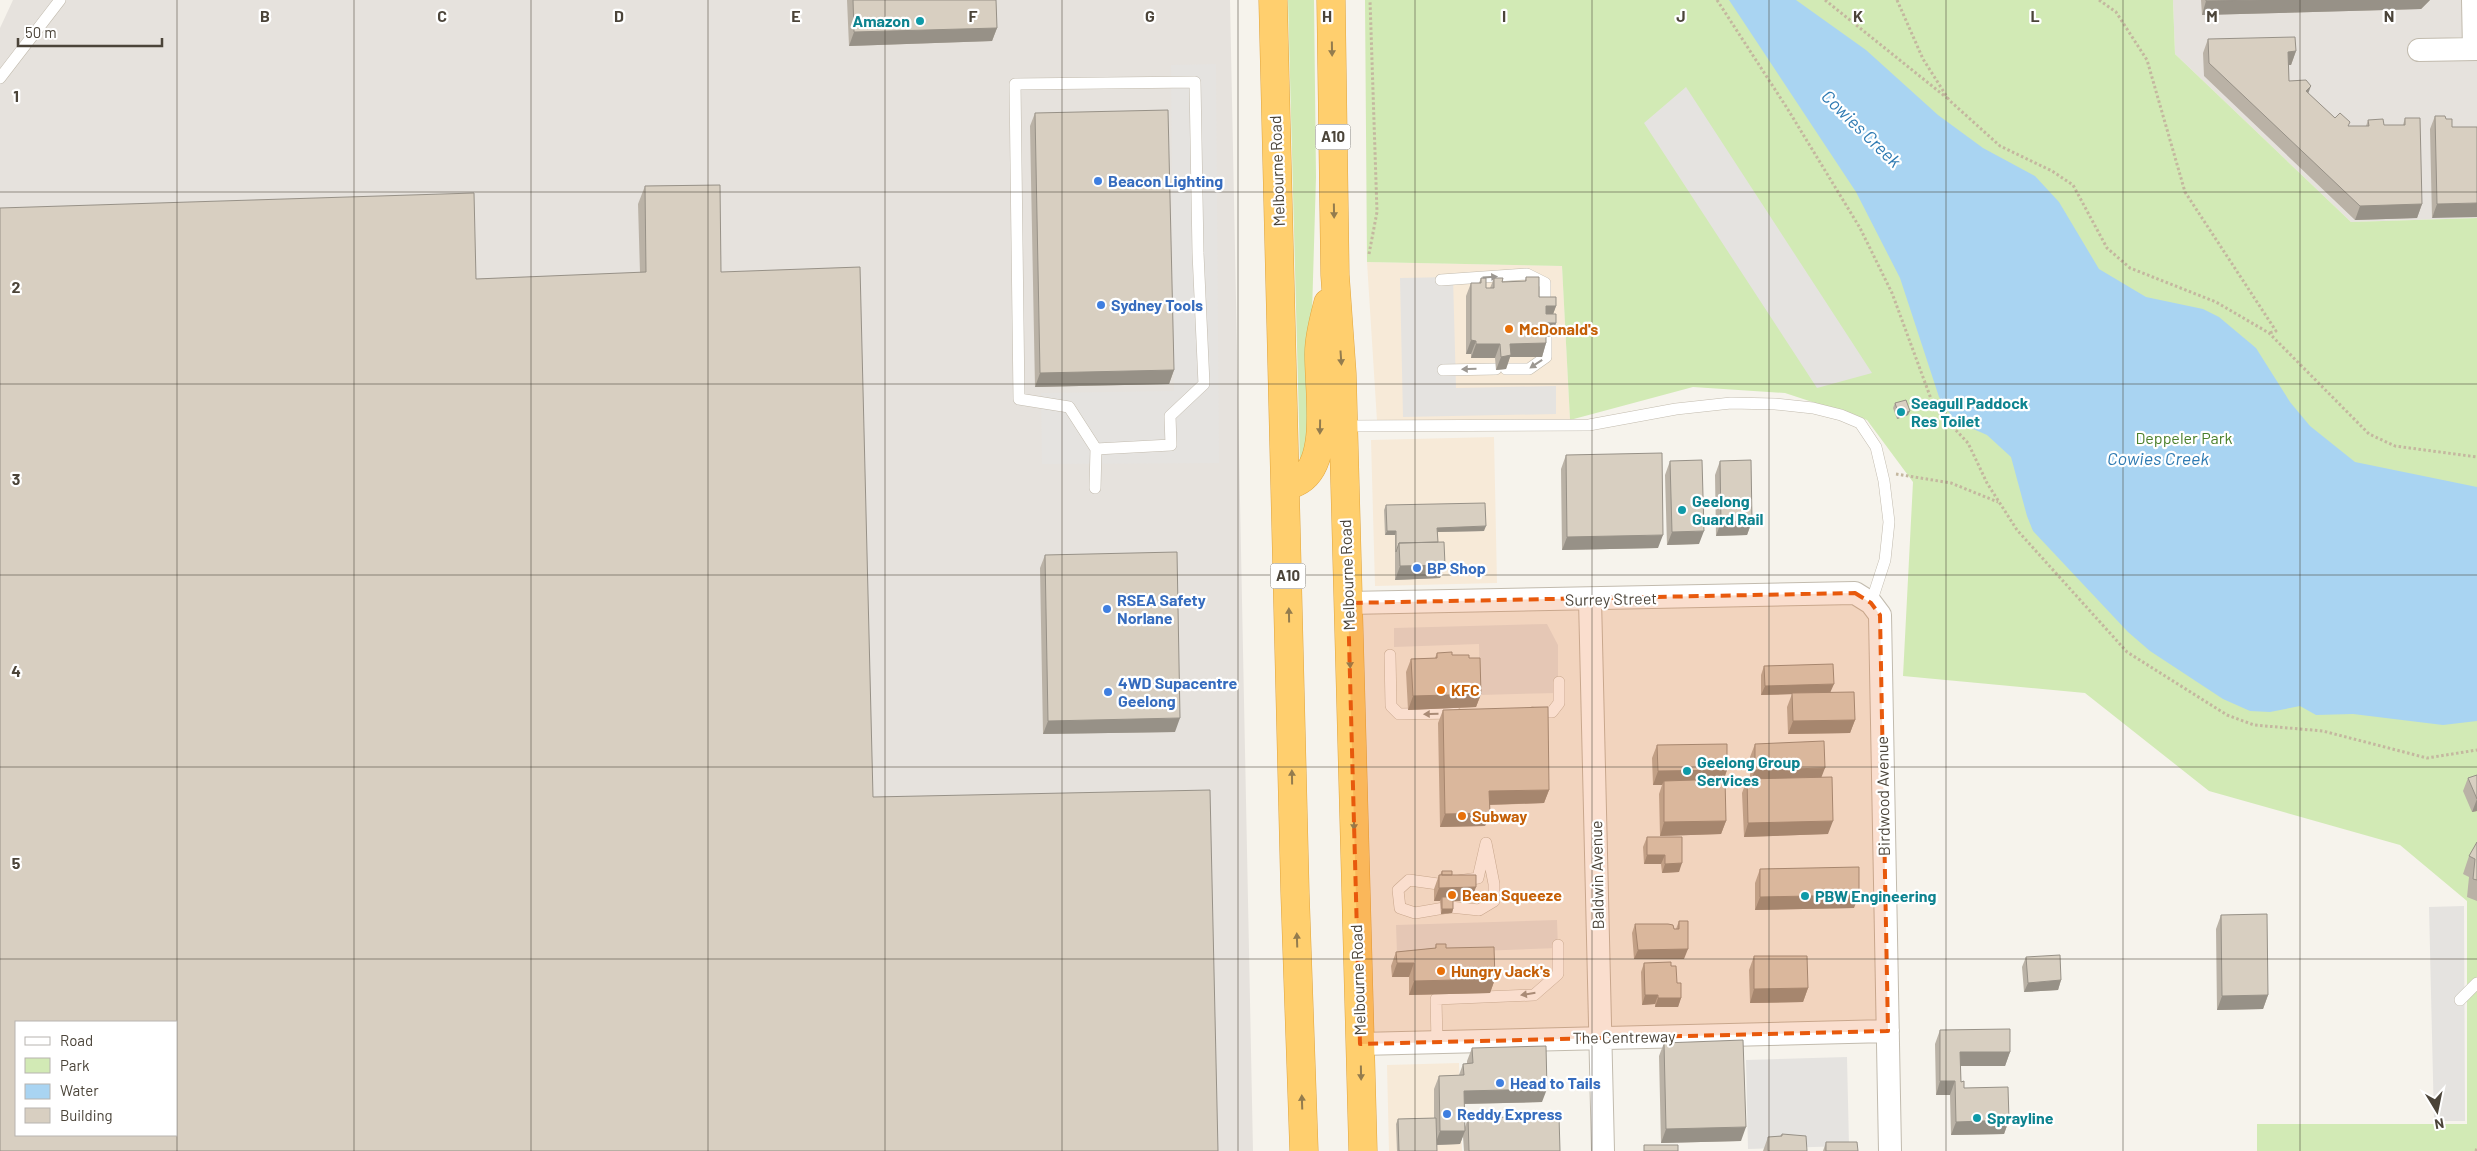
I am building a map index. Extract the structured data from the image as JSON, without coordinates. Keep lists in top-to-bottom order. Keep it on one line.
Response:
{"streets":{"highway":["A10","Melbourne Road"],"street":["Surrey Street","Birdwood Avenue","Baldwin Avenue","The Centreway"]},"crossings":[["Melbourne Road","Surrey Street"],["Melbourne Road","The Centreway"],["Surrey Street","Birdwood Avenue"],["Surrey Street","Baldwin Avenue"],["Birdwood Avenue","The Centreway"],["Baldwin Avenue","The Centreway"]],"water":["Cowies Creek"],"parks":["Deppeler Park"],"places":["Amazon","Beacon Lighting","Sydney Tools","McDonald's","Seagull Paddock Res Toilet","Geelong Guard Rail","BP Shop","RSEA Safety Norlane","KFC","4WD Supacentre Geelong","Geelong Group Services","Subway","Bean Squeeze","PBW Engineering","Hungry Jack's","Head to Tails","Reddy Express","Sprayline"],"legend":["Road","Park","Water","Building"],"scale_bar":"50 m","north":"bottom","grid":{"columns":["B","C","D","E","F","G","H","I","J","K","L","M","N"],"rows":["1","2","3","4","5"]}}
